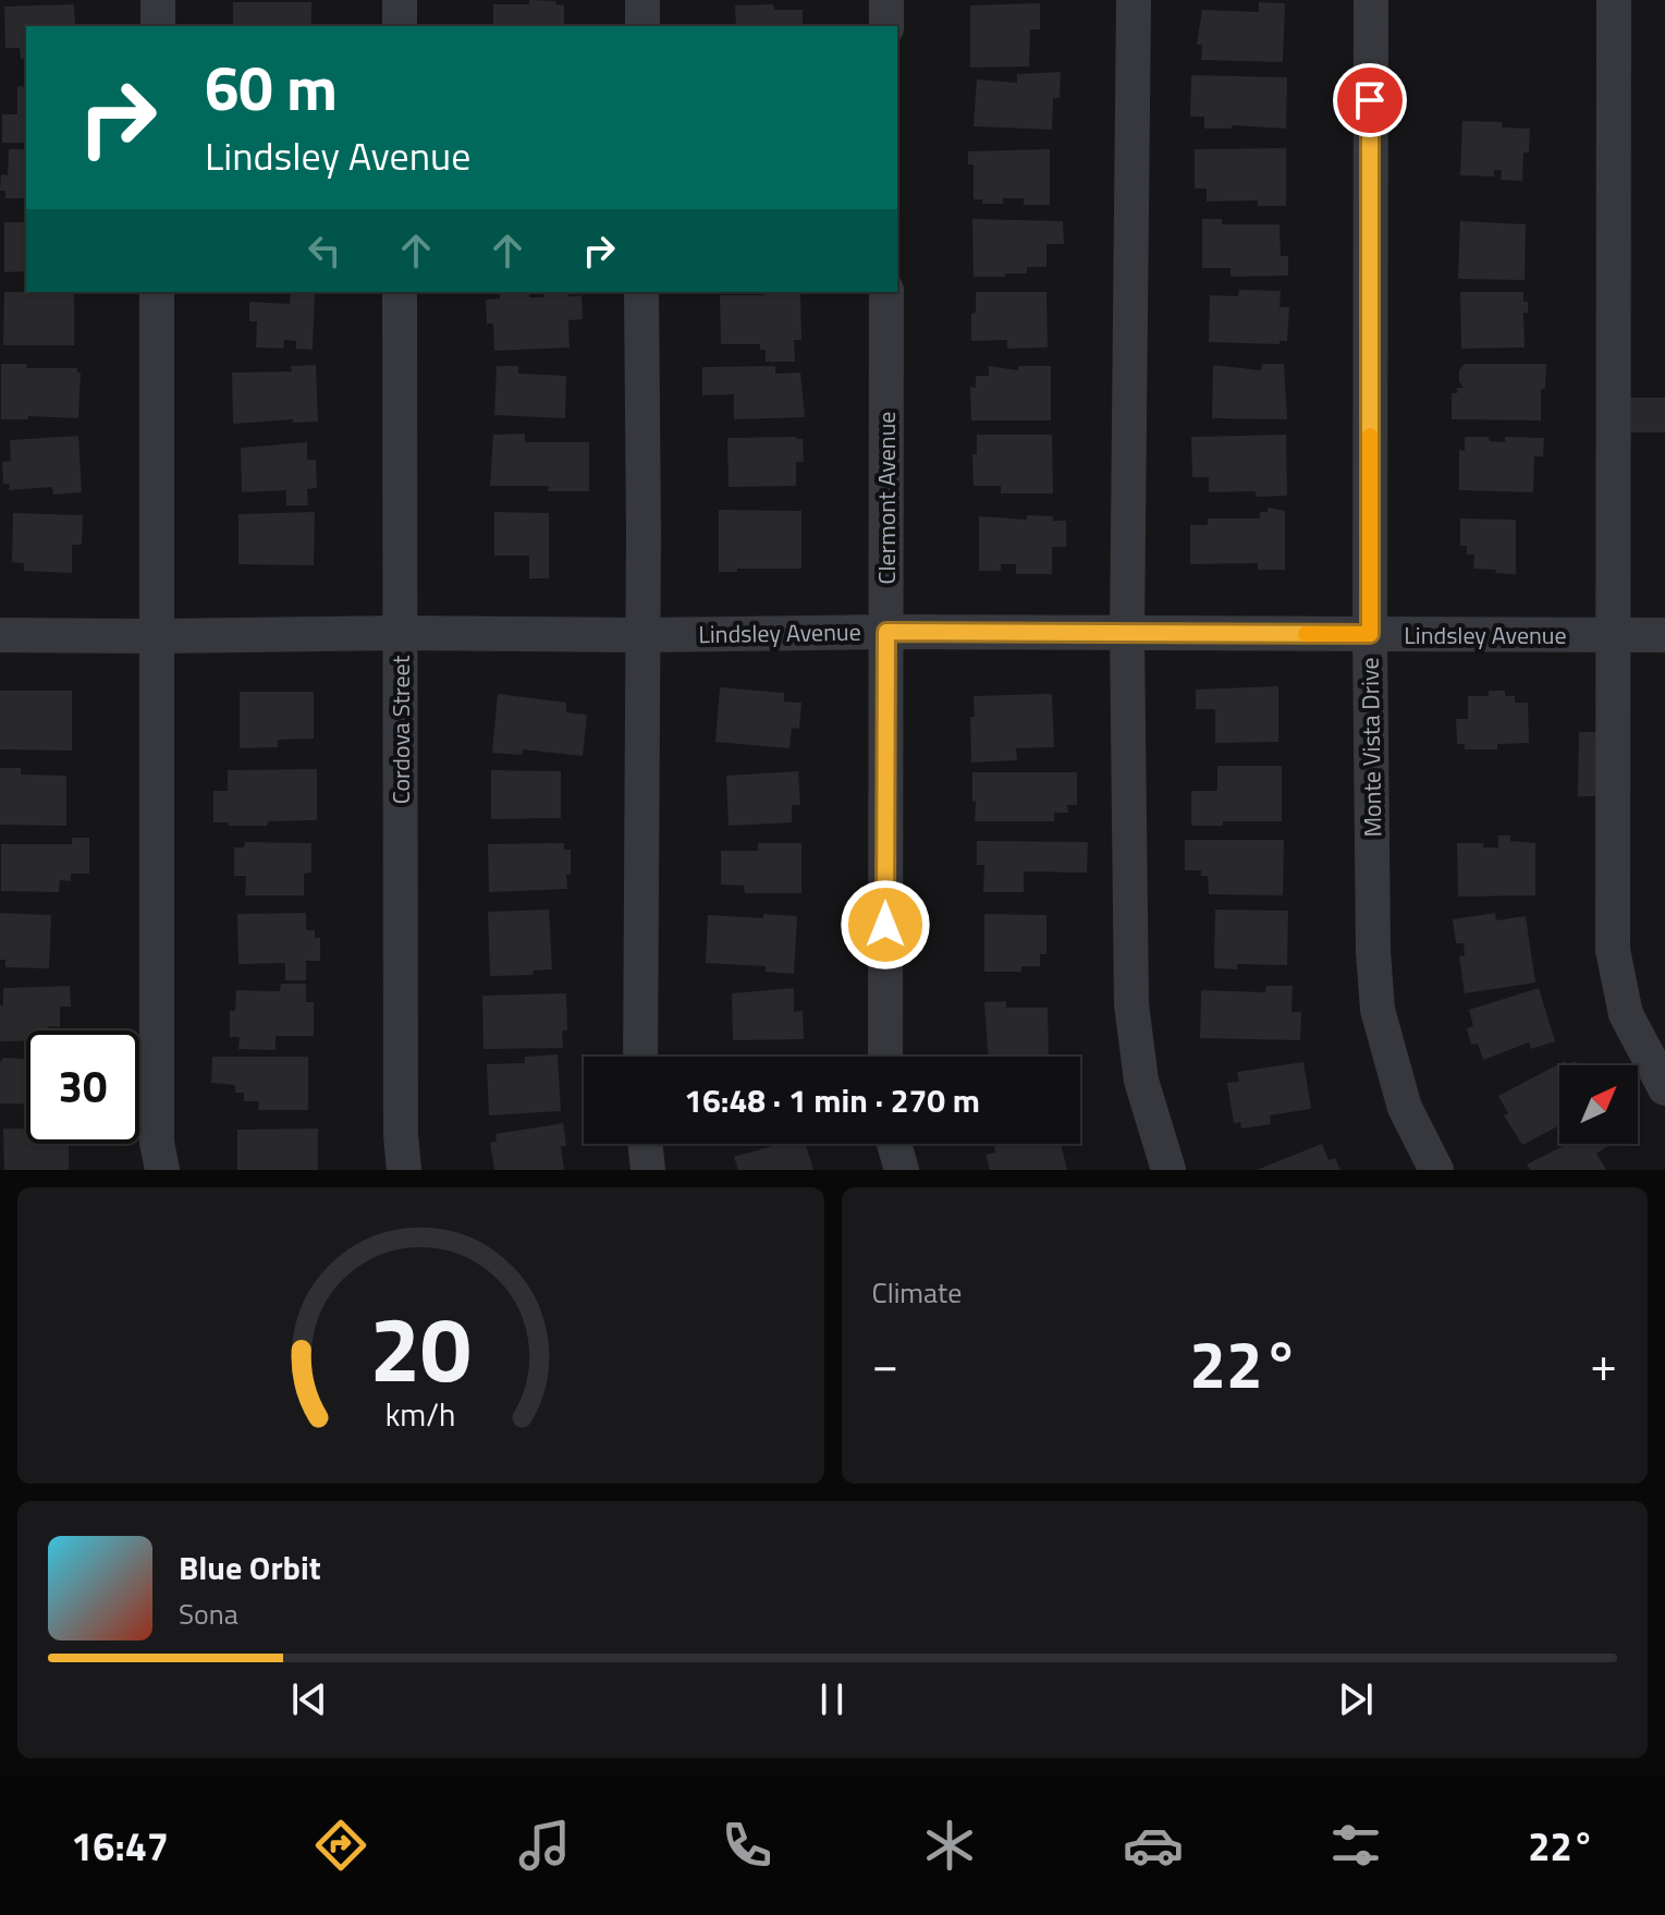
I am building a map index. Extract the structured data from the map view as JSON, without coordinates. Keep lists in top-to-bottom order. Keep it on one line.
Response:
{"streets":{"street":["Clermont Avenue","Lindsley Avenue","Cordova Street","Monte Vista Drive"]},"crossings":[["Clermont Avenue","Lindsley Avenue"],["Lindsley Avenue","Cordova Street"],["Lindsley Avenue","Monte Vista Drive"]],"north":"top right","page":{"turn":["60 m","Lindsley Avenue"],"limit":"30","trip":"16:48 · 1 min · 270 m","tile":"Climate","heat":["−","22°","+"],"song":["Blue Orbit","Sona"],"tabs":["16:47","22°"],"gauge":["20","km/h"]}}
